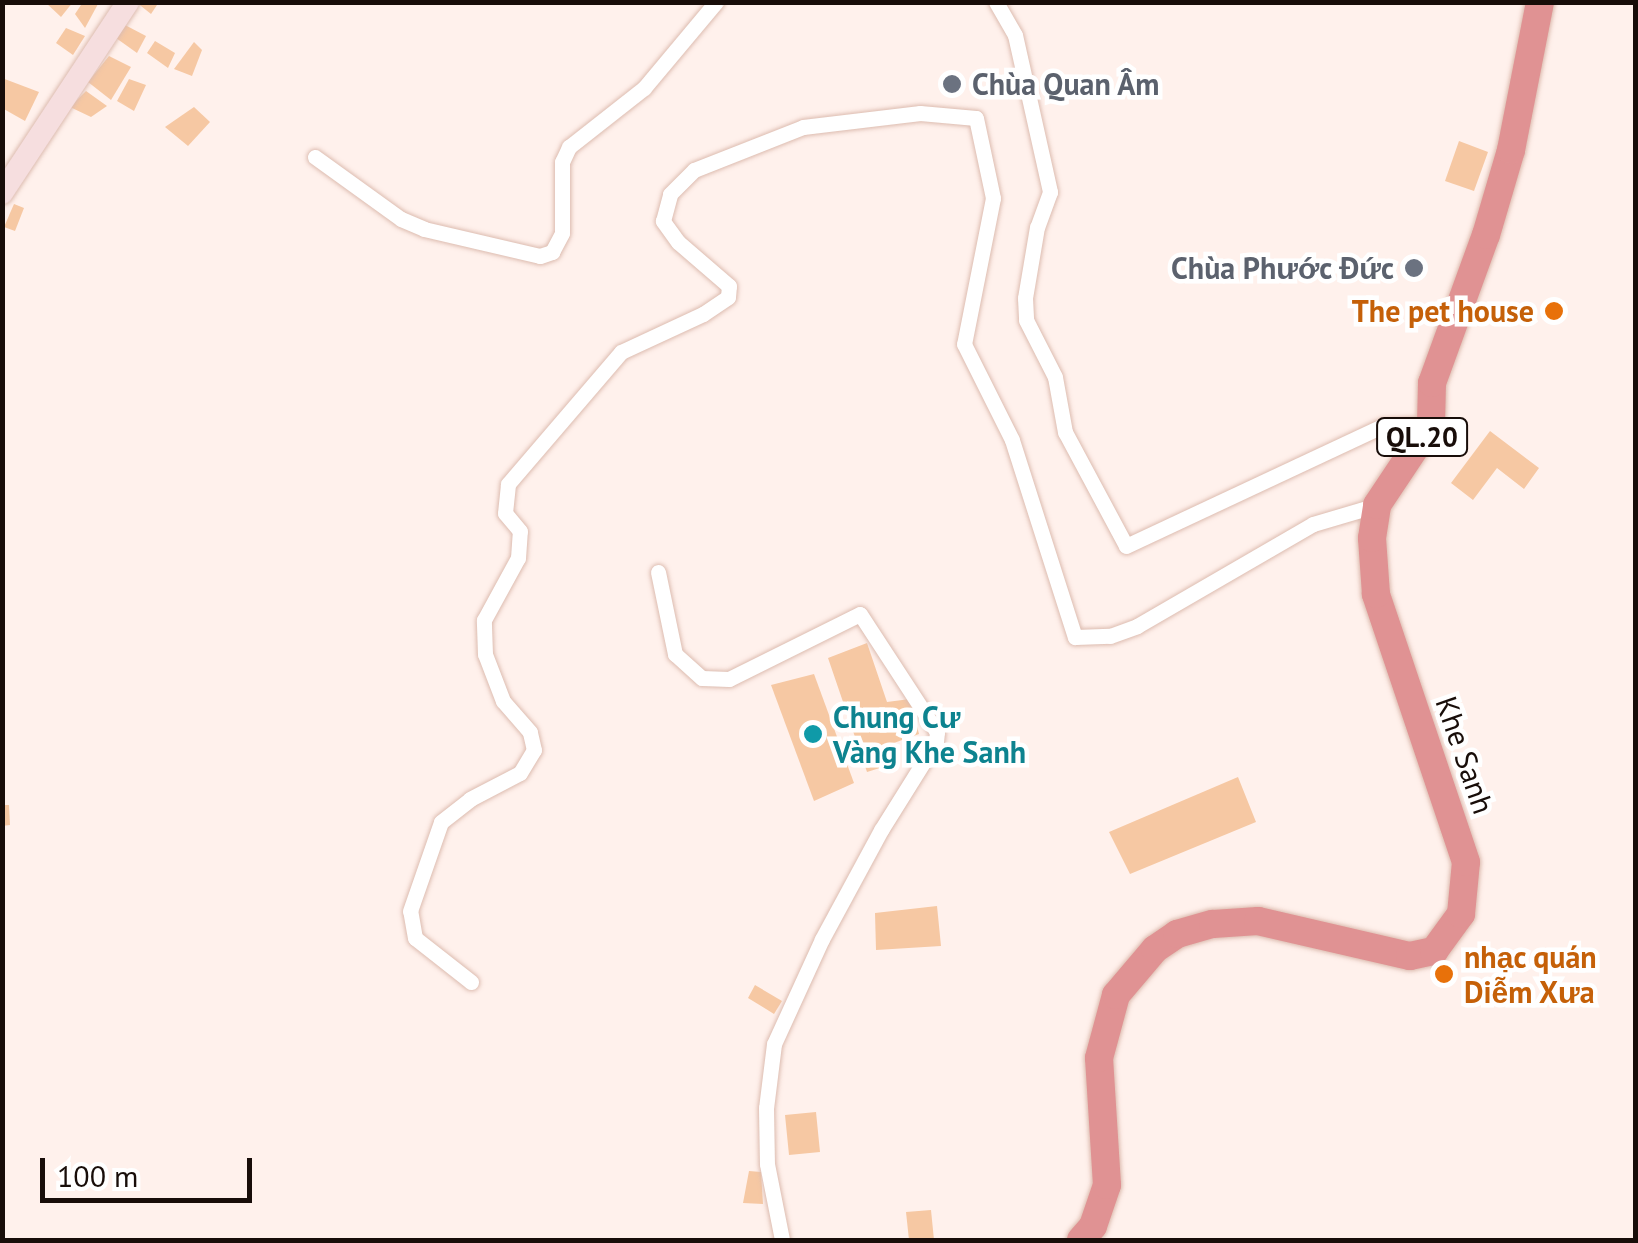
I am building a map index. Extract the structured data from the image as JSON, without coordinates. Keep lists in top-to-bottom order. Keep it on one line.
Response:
{"streets":{"highway":["QL.20","Khe Sanh"]},"places":["Chùa Quan Âm","Chùa Phước Đức","The pet house","Chung Cư Vàng Khe Sanh","nhạc quán Diễm Xưa"],"scale_bar":"100 m"}
